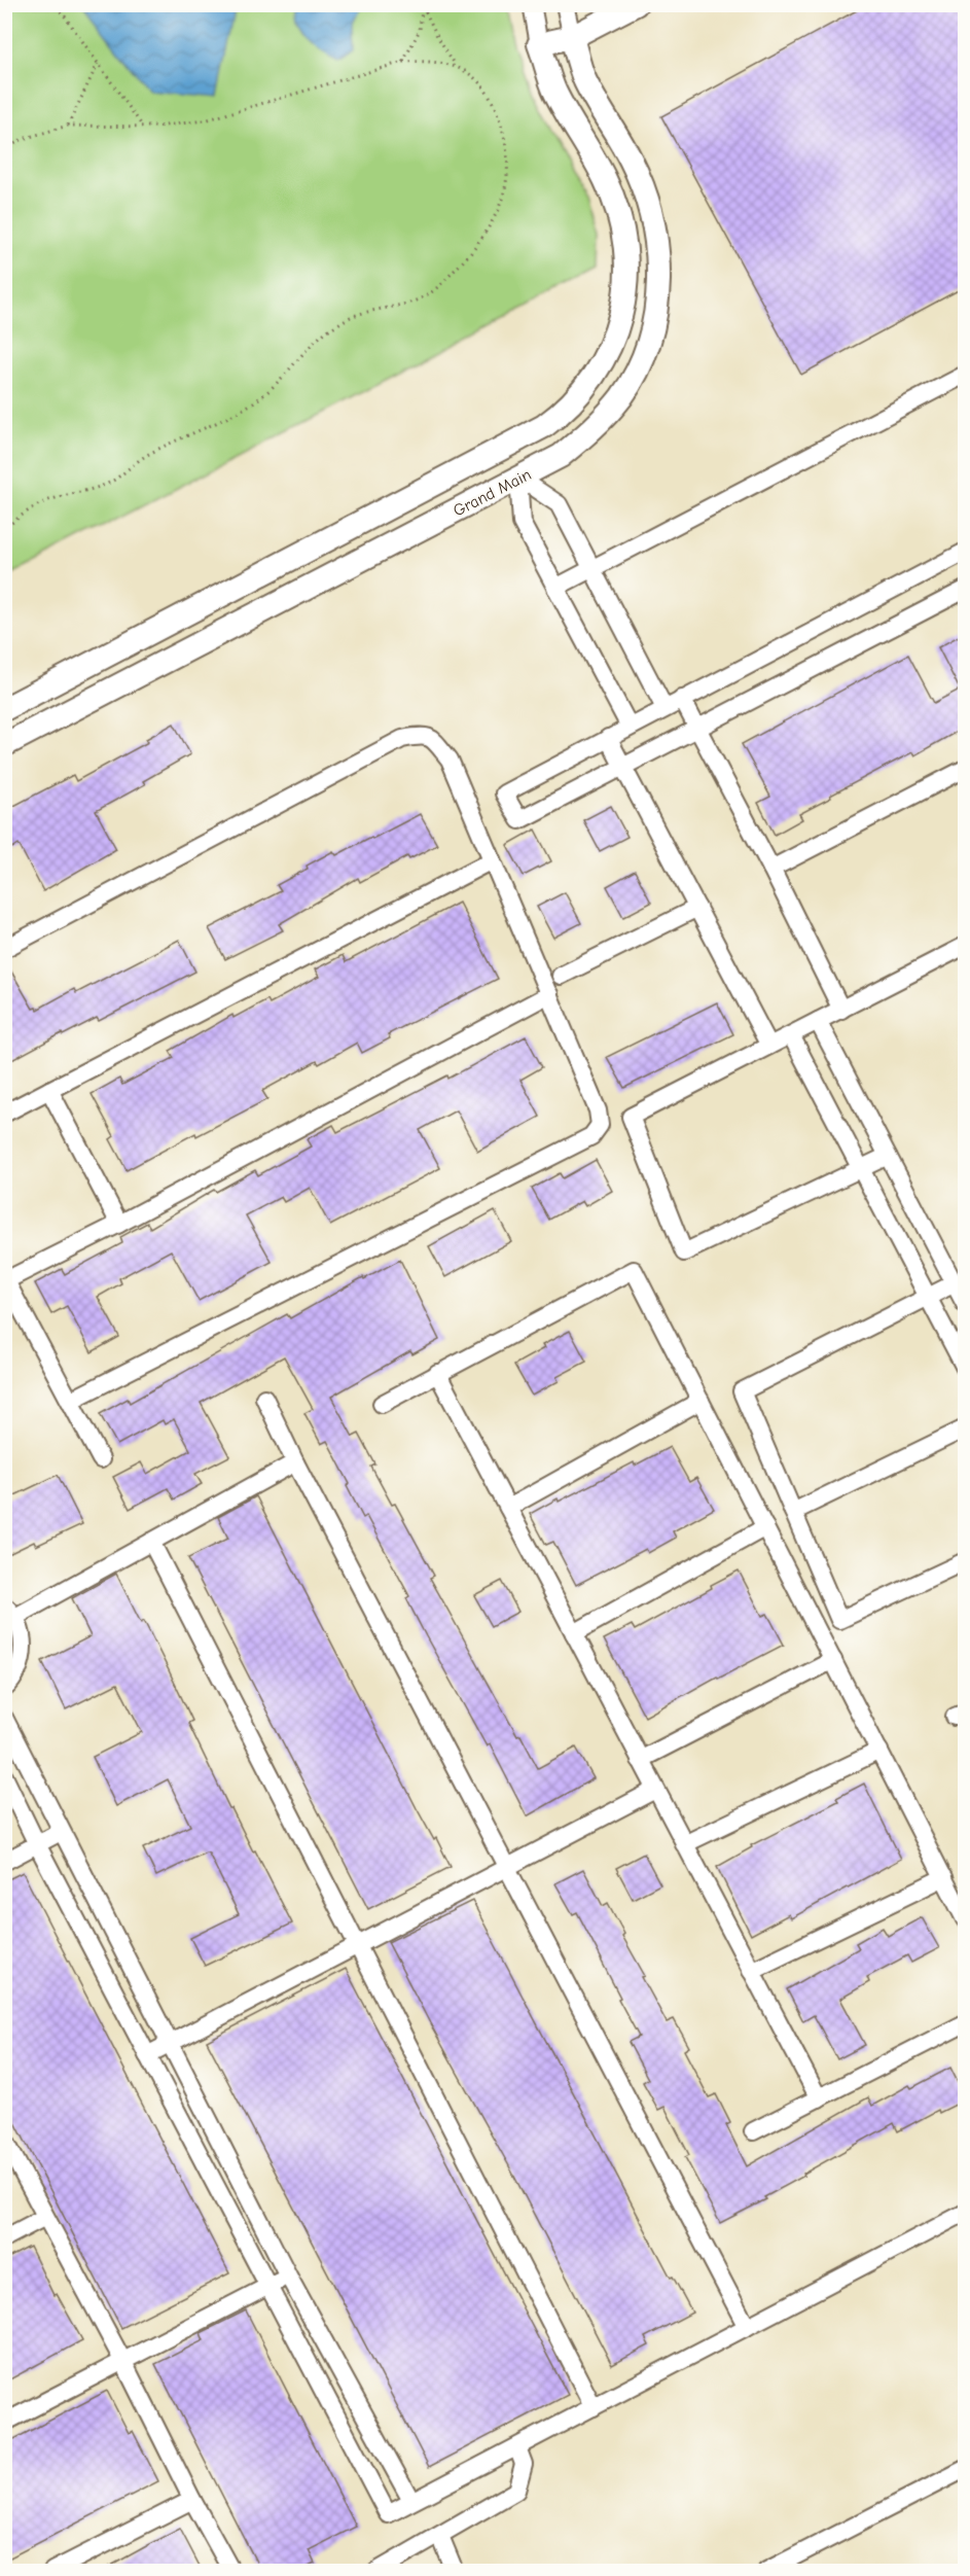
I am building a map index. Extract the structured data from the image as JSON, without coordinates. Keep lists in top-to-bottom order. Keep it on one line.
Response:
{"streets":{"street":["Grand Main"]}}
